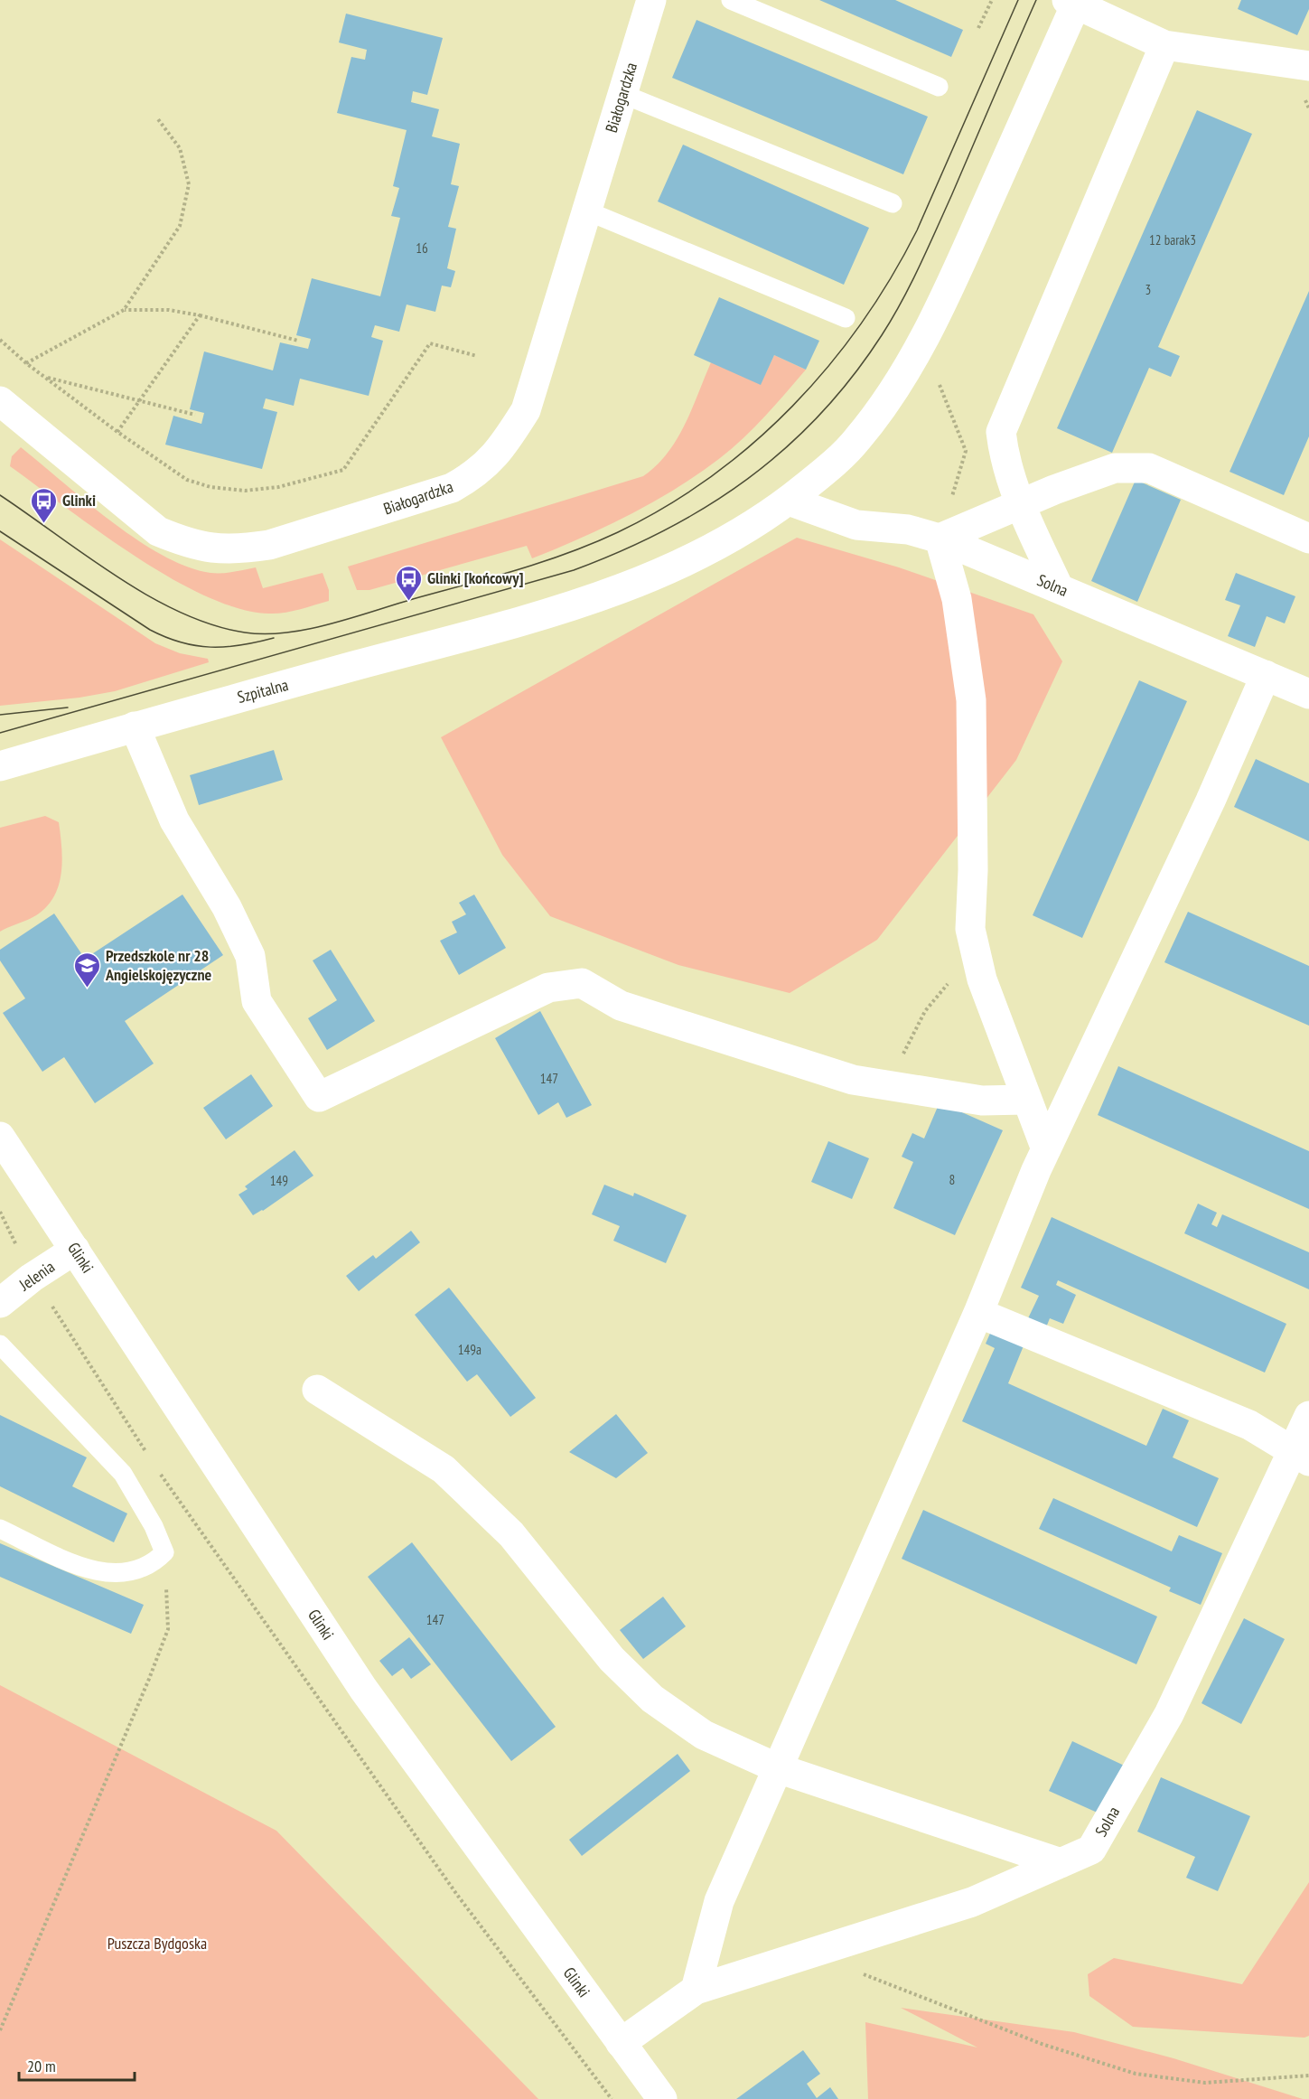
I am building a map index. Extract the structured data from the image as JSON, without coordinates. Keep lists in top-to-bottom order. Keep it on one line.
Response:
{"streets":{"street":["Białogardzka","Solna","Szpitalna","Glinki","Jelenia"]},"crossings":[["Solna","Szpitalna"],["Solna","Glinki"],["Glinki","Jelenia"]],"parks":["Puszcza Bydgoska"],"places":{"bus stop":["Glinki","Glinki [końcowy]"],"school or university":["Przedszkole nr 28 Angielskojęzyczne"]},"house_numbers":["12 barak3","16","3","147","8","149","149a","147"],"scale_bar":"20 m"}
